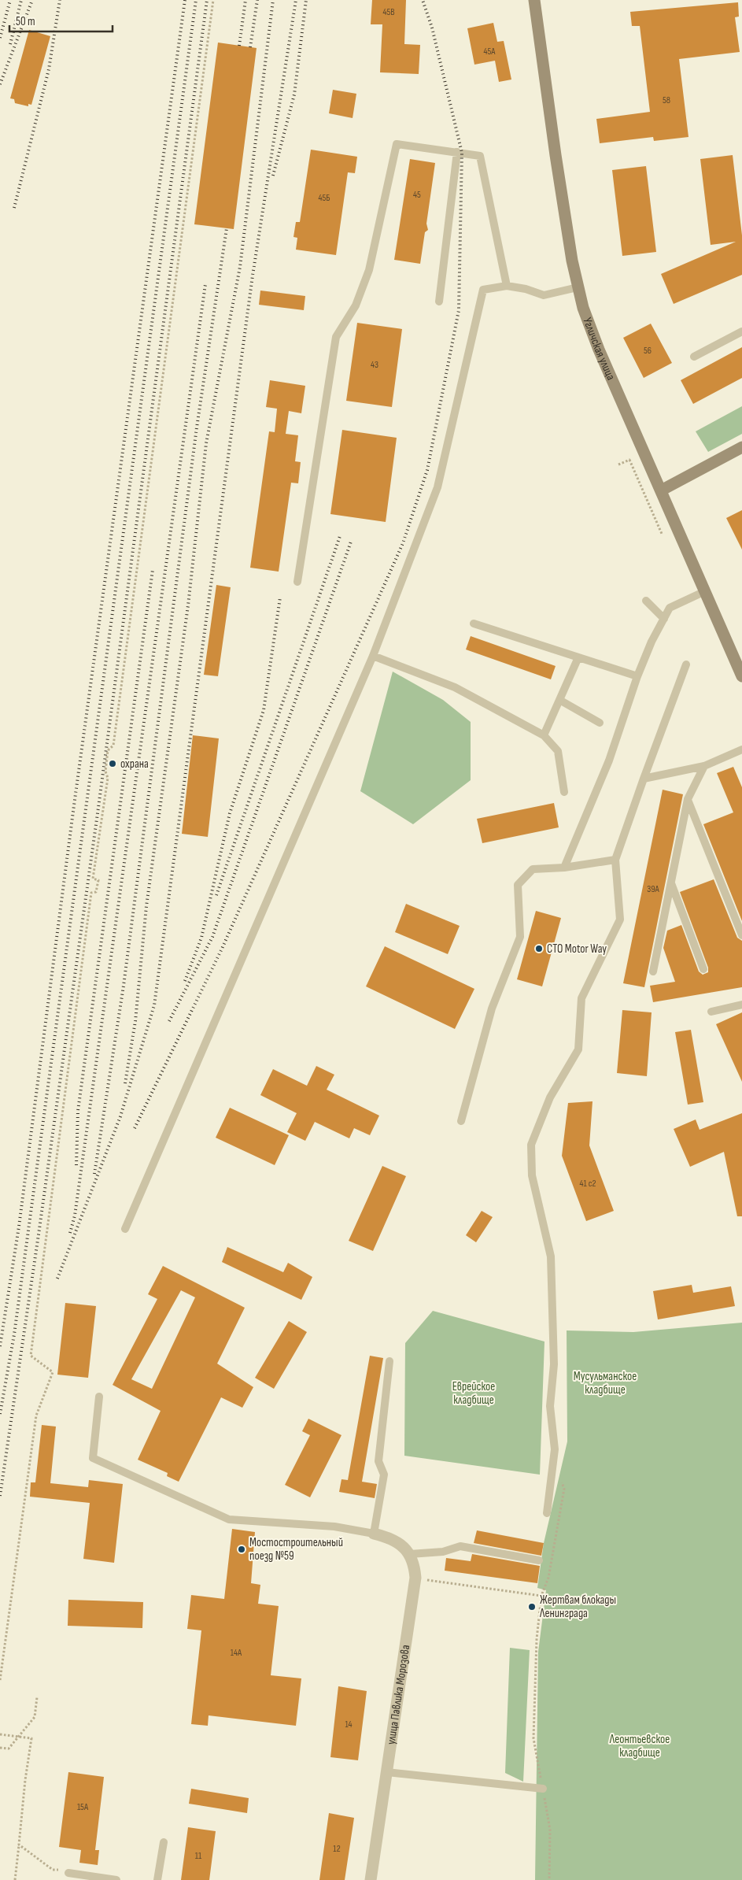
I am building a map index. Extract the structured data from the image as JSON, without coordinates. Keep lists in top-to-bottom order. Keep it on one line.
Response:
{"streets":{"street":["Угличская улица","улица Павлика Морозова"]},"parks":["Мусульманское кладбище","Еврейское кладбище","Леонтьевское кладбище"],"places":["охрана","СТО Motor Way","Мостостроительный поезд №59","Жертвам блокады Ленинграда"],"house_numbers":["45В","45А","58","45","45Б","56","43","39А","41 с2","14А","14","15А","12","11"],"scale_bar":"50 m"}
